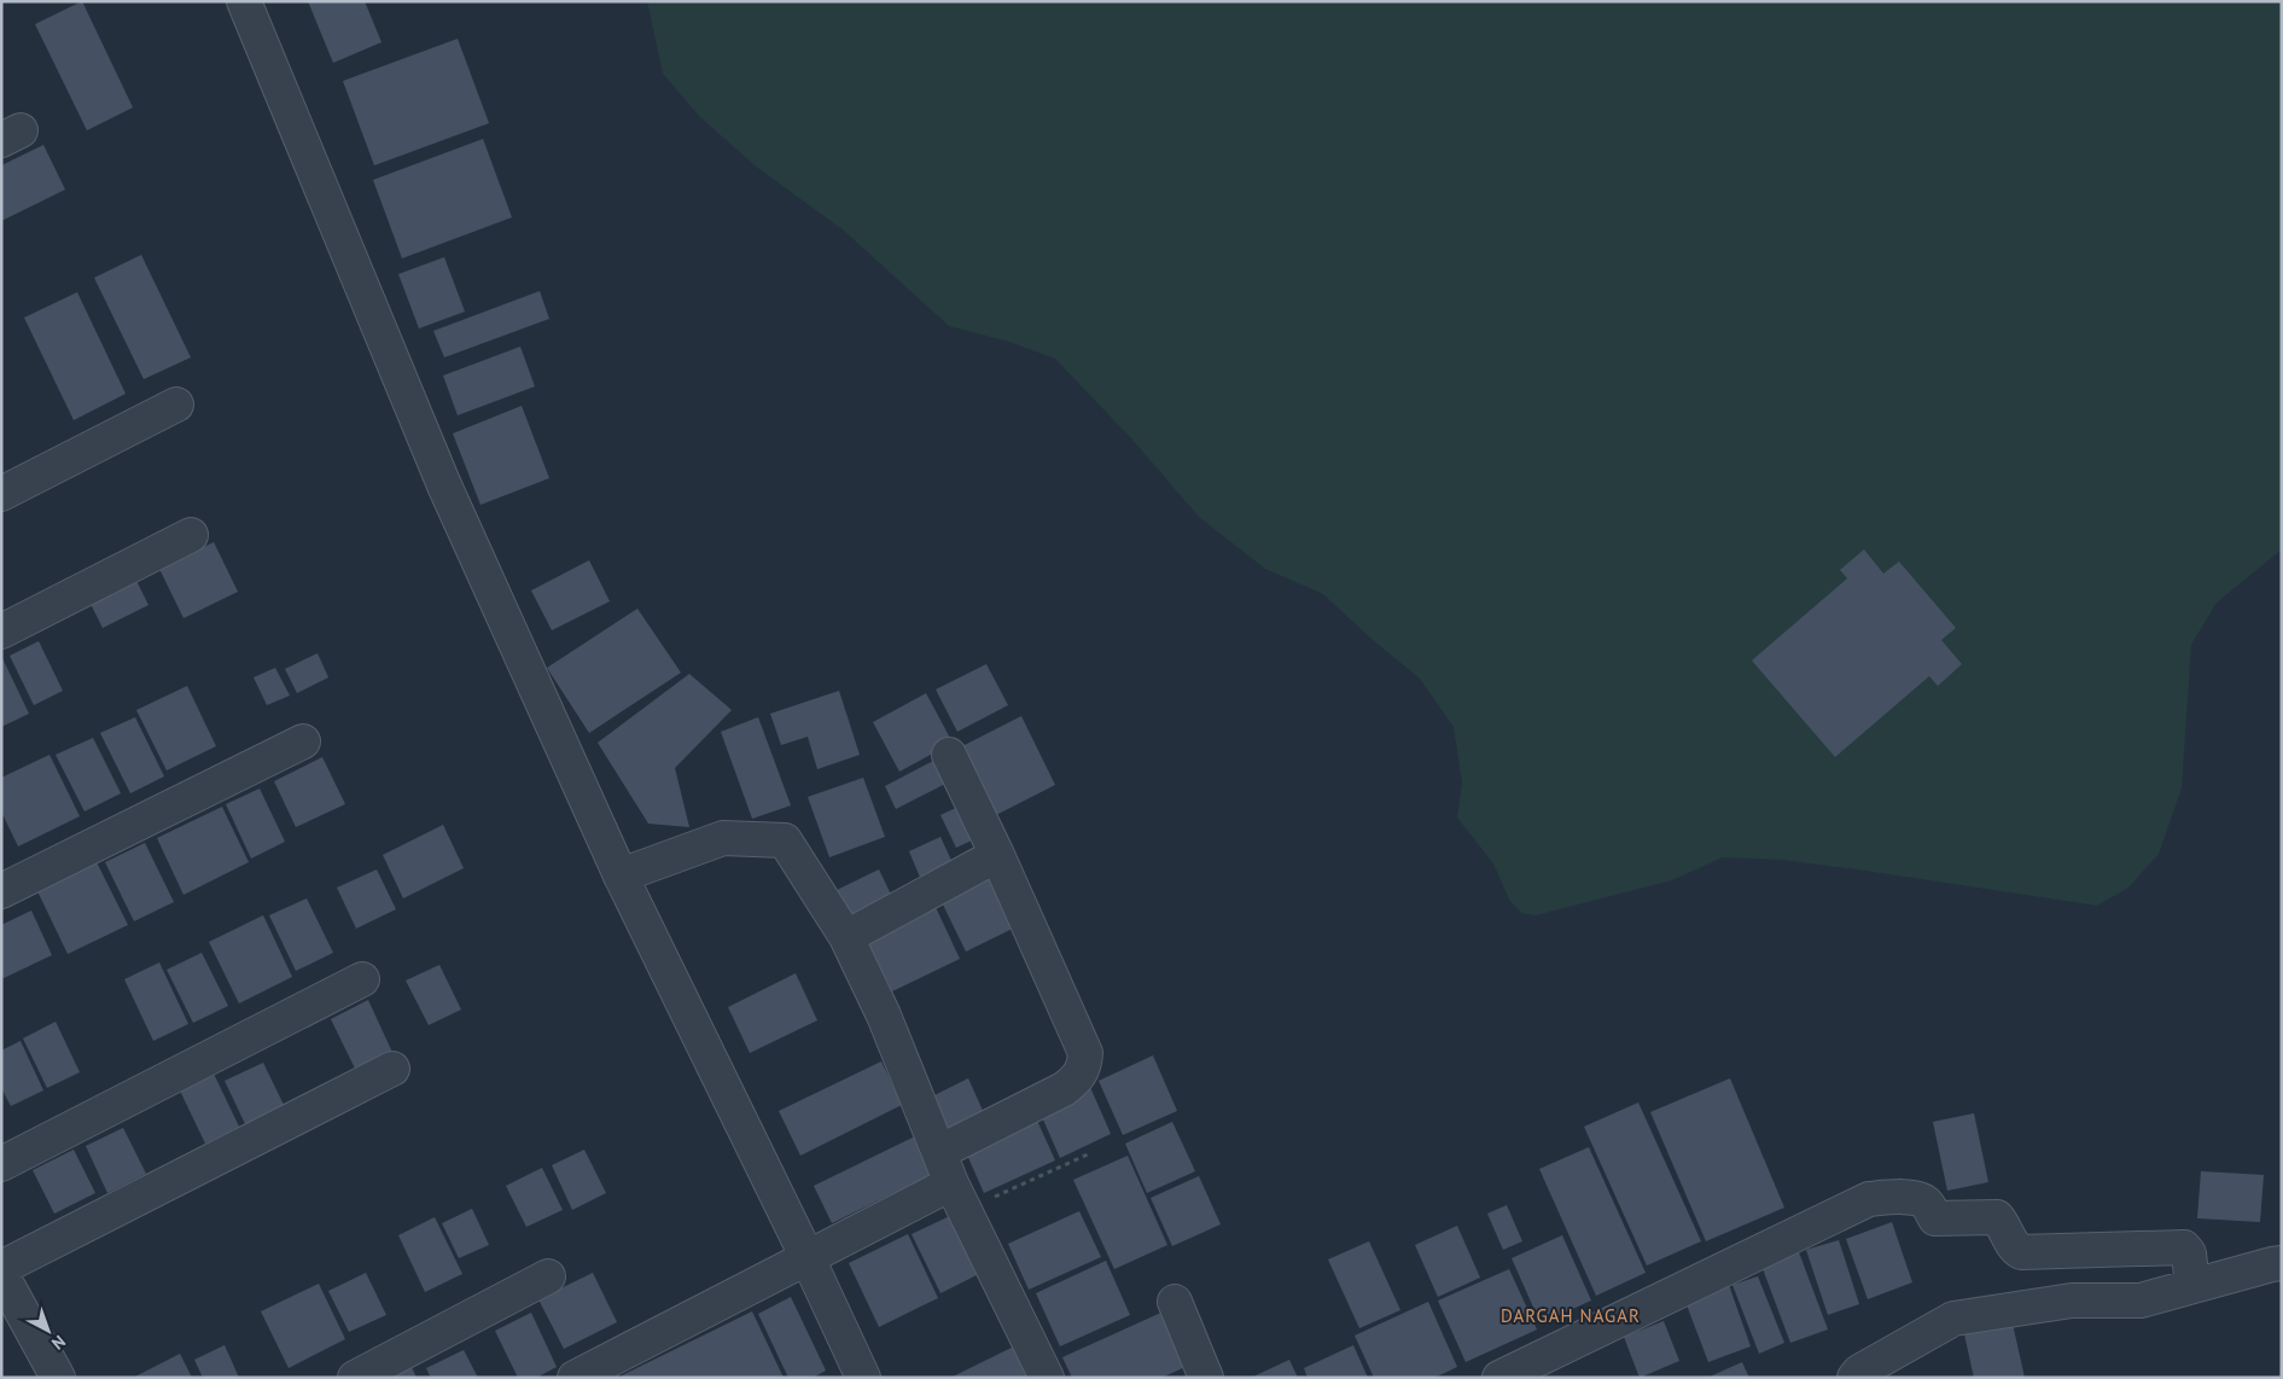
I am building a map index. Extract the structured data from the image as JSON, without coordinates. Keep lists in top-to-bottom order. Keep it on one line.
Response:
{"districts":["DARGAH NAGAR"],"north":"bottom right"}
